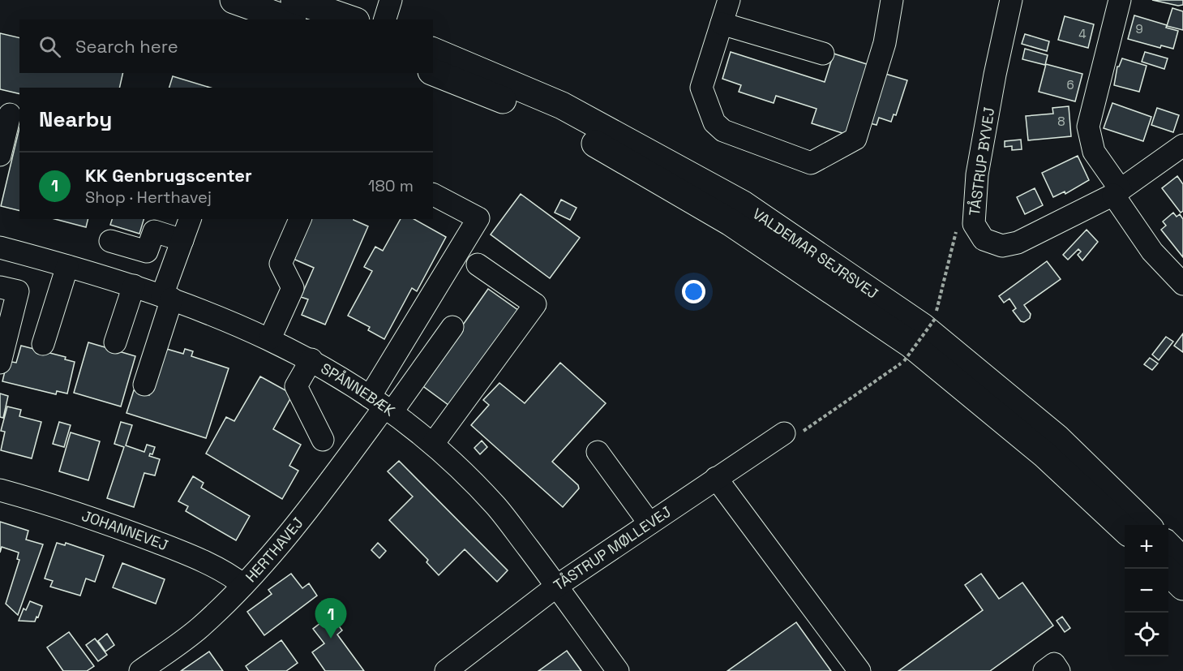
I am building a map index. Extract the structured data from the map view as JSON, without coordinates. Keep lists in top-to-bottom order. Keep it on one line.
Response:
{"streets":{"main road":["VALDEMAR SEJRSVEJ"],"street":["TÅSTRUP BYVEJ","SPÅNNEBÆK","JOHANNEVEJ","TÅSTRUP MØLLEVEJ","HERTHAVEJ"]},"crossings":[["SPÅNNEBÆK","TÅSTRUP MØLLEVEJ"],["SPÅNNEBÆK","HERTHAVEJ"],["JOHANNEVEJ","HERTHAVEJ"]],"house_numbers":["9","4","6","8"],"page":{"search":"Search here","heading":"Nearby","list":[{"mark":"1","name":"KK Genbrugscenter","note":"Shop · Herthavej","value":"180 m"}],"map_buttons":["+","−"],"pins":"1"}}
